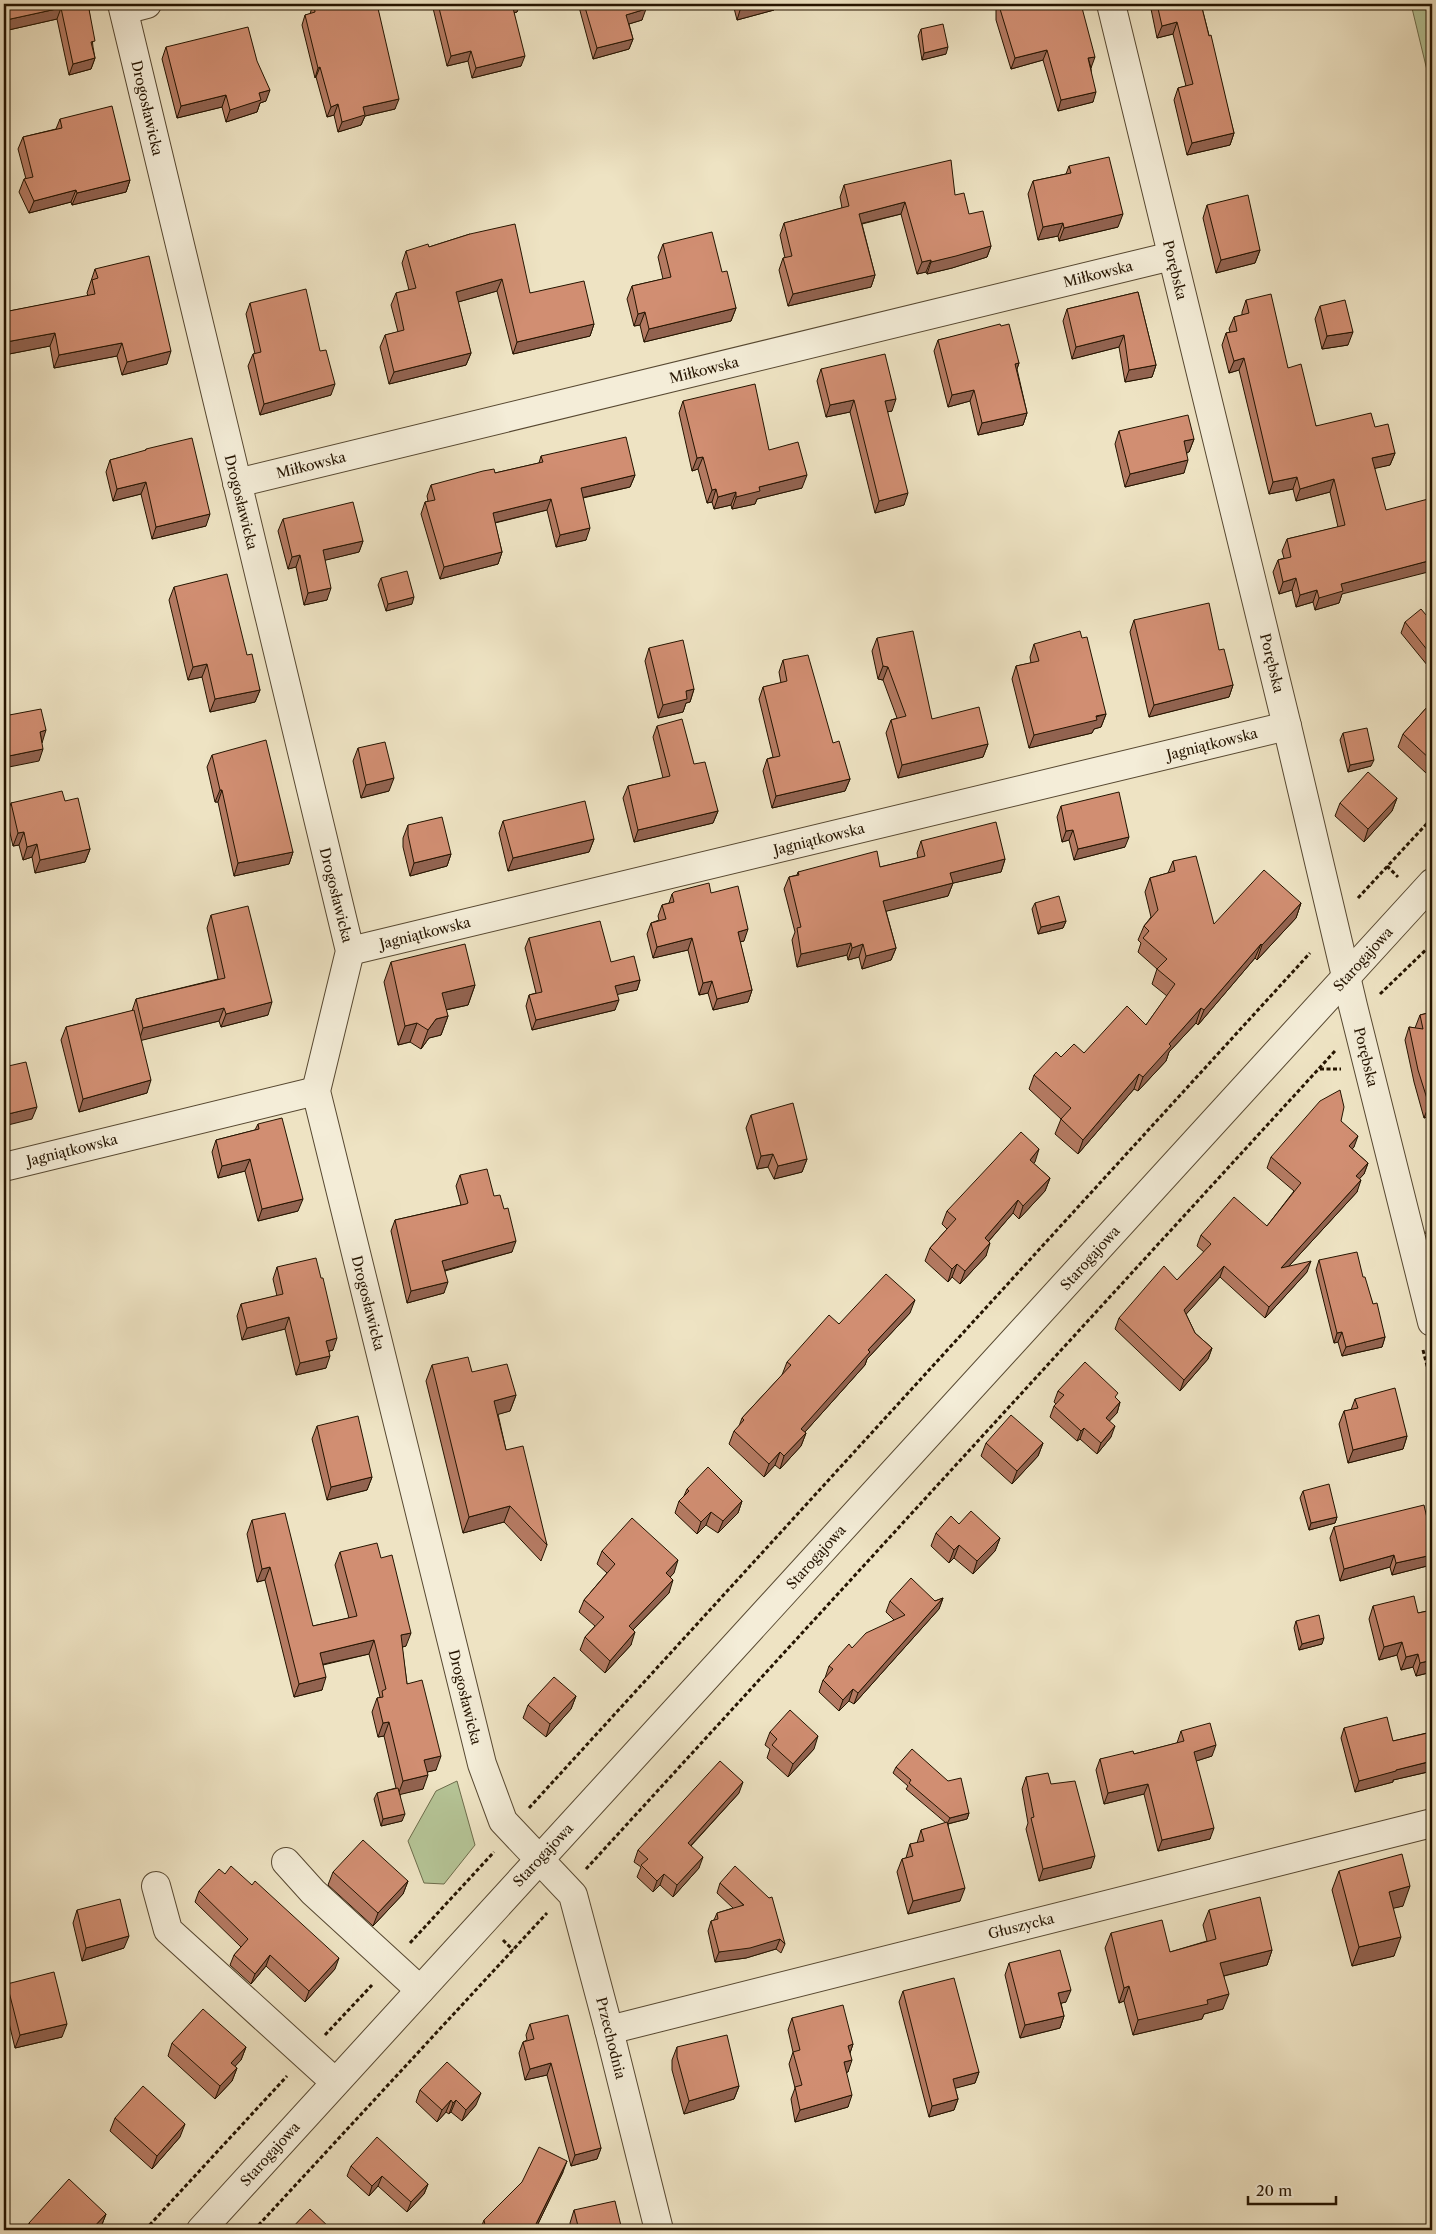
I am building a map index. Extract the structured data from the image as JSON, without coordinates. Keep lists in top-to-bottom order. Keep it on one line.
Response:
{"streets":{"street":["Drogosławicka","Porębska","Miłkowska","Jagniątkowska","Starogajowa","Głuszycka","Przechodnia"]},"crossings":[["Drogosławicka","Miłkowska"],["Drogosławicka","Jagniątkowska"],["Drogosławicka","Starogajowa"],["Drogosławicka","Przechodnia"],["Porębska","Miłkowska"],["Porębska","Jagniątkowska"],["Porębska","Starogajowa"],["Starogajowa","Przechodnia"],["Głuszycka","Przechodnia"]],"scale_bar":"20 m"}
